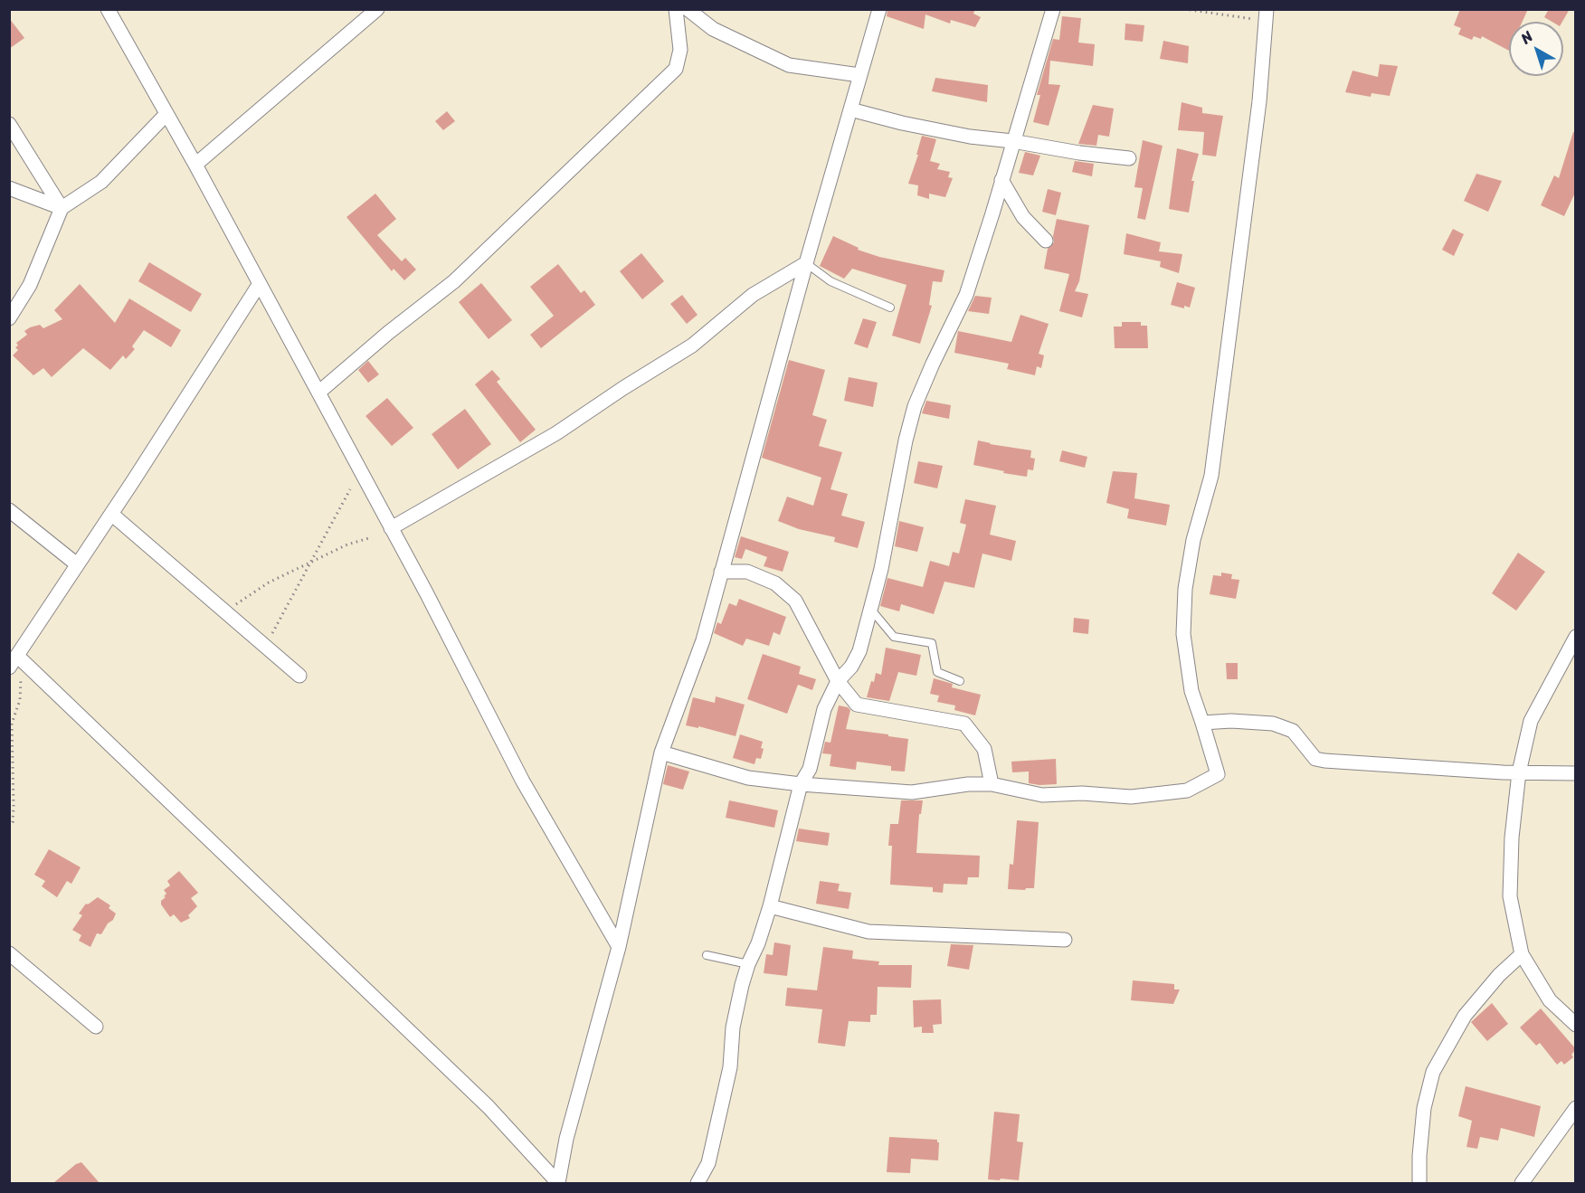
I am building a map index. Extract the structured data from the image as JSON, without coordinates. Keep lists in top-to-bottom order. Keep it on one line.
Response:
{"north":"top left"}
